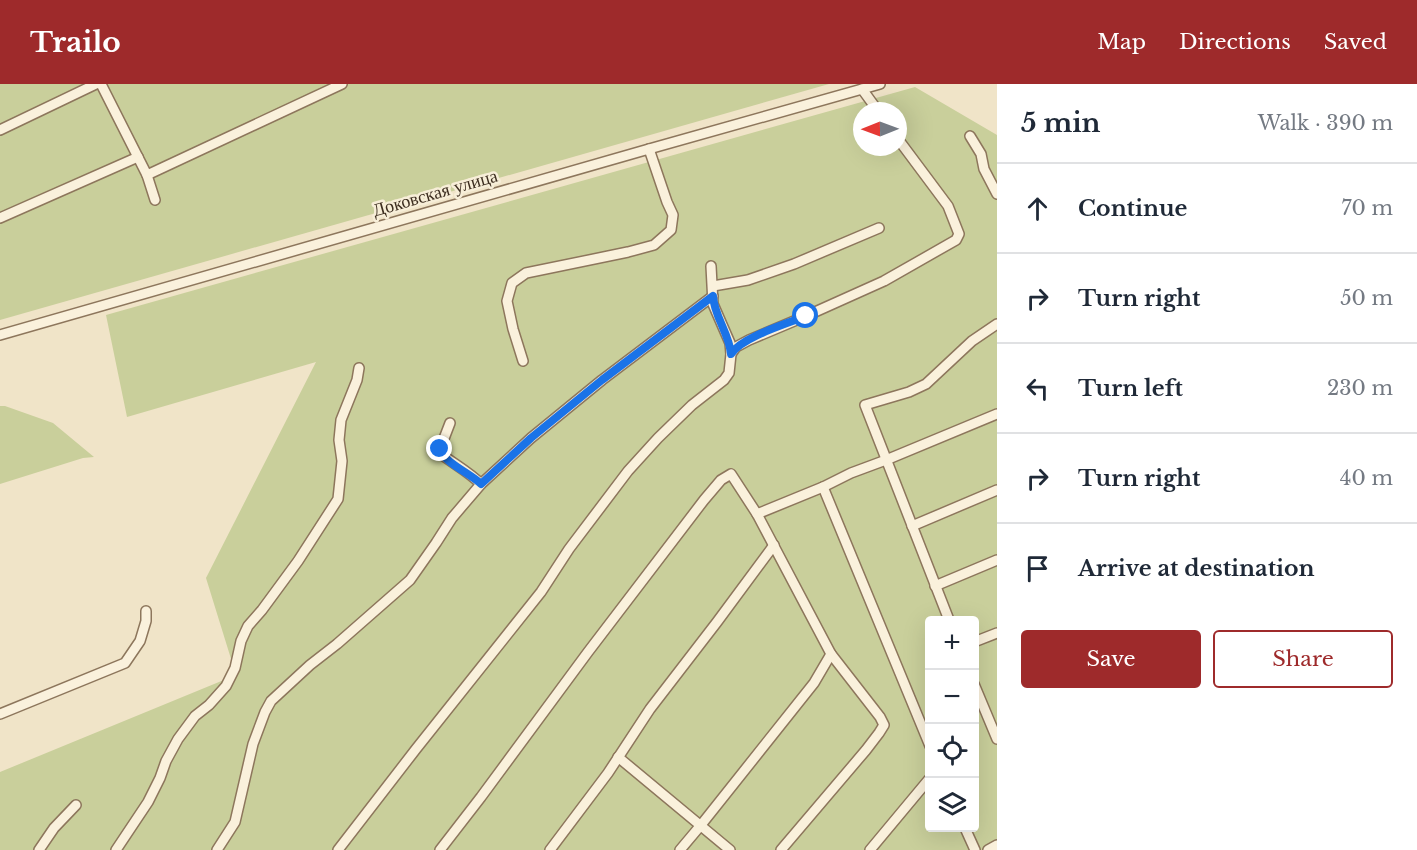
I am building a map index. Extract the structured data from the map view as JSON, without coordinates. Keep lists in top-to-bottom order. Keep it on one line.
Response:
{"streets":{"street":["Доковская улица"]},"north":"left","page":{"header":"Trailo","nav":["Map","Directions","Saved"],"heading":["5 min","Walk · 390 m"],"list":[["Continue","70 m"],["Turn right","50 m"],["Turn left","230 m"],["Turn right","40 m"],"Arrive at destination"],"buttons":["Save","Share"],"map_buttons":["+","−"]}}
